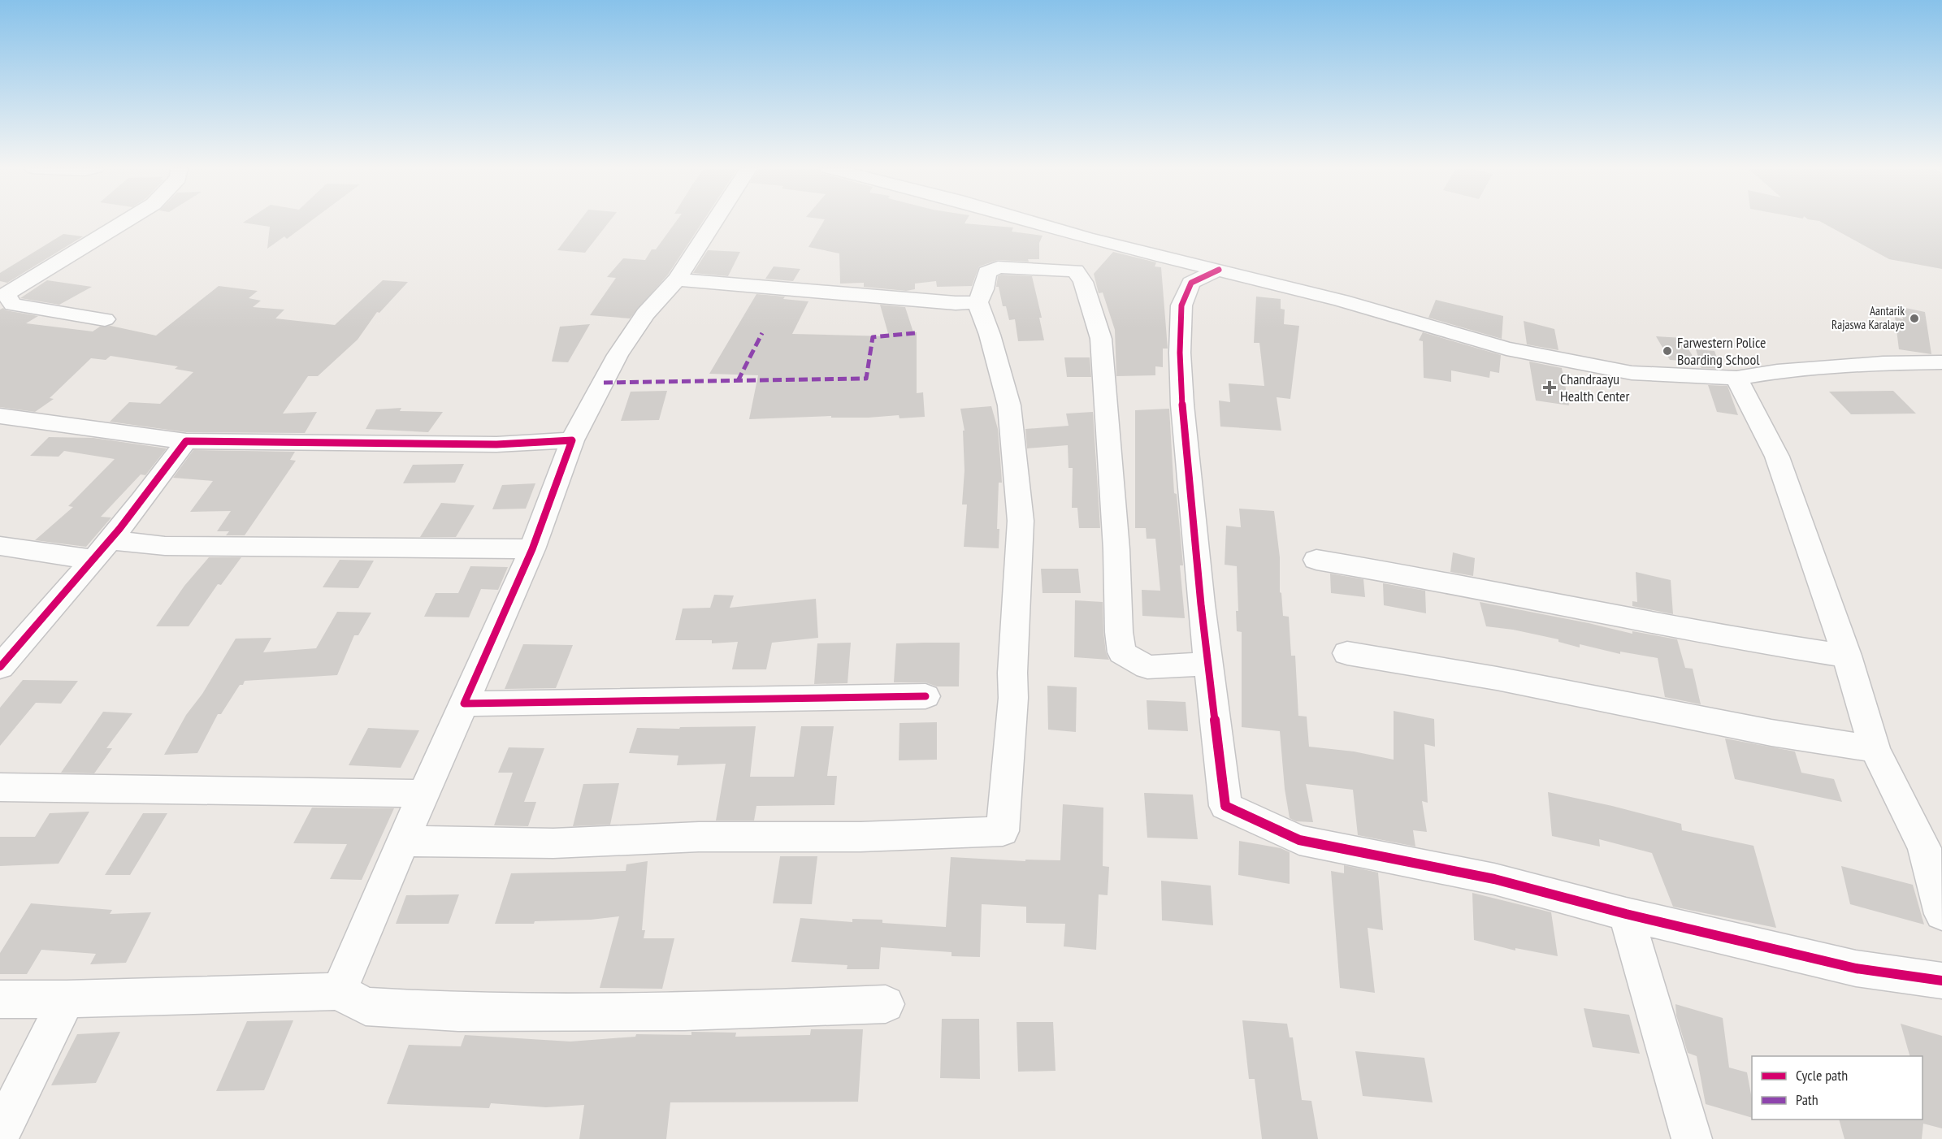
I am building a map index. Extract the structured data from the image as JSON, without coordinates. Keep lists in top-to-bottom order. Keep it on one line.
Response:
{"places":{"other":["Aantarik Rajaswa Karalaye","Farwestern Police Boarding School"],"health":["Chandraayu Health Center"]},"legend":["Cycle path","Path"]}
